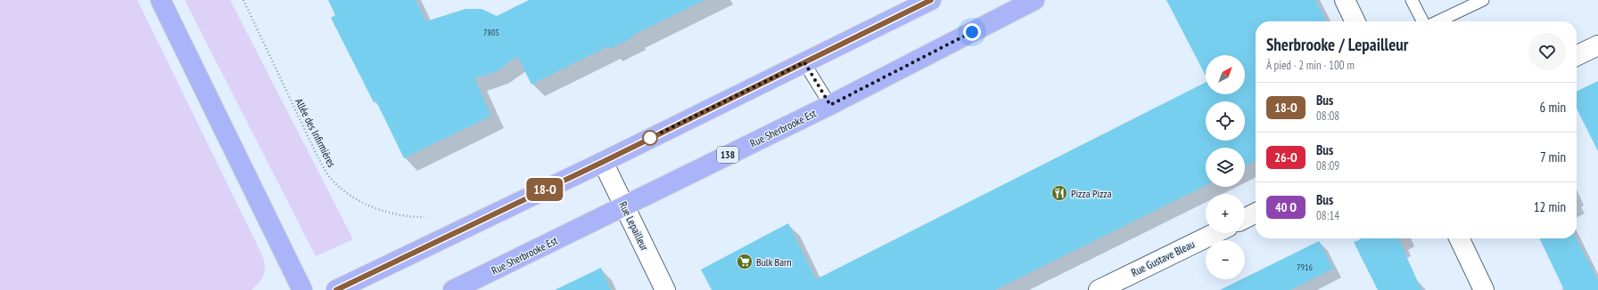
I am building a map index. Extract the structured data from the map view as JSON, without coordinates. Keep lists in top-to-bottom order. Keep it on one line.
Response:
{"streets":{"main road":["Rue Sherbrooke Est","138"],"street":["Rue Lepailleur","Rue Gustave Bleau"],"path":["Allée des Infirmières"]},"crossings":[["Rue Sherbrooke Est","Rue Lepailleur"]],"places":{"restaurant":["Pizza Pizza"],"supermarket":["Bulk Barn"]},"lines":["bus line 18-O"],"house_numbers":["7805","7916"],"north":"top right","page":{"on_map":"18-O","heading":["Sherbrooke / Lepailleur","À pied · 2 min · 100 m"],"map_buttons":["+","−"],"list":[{"mark":"18-O","name":"Bus","note":"08:08","value":"6 min"},{"mark":"26-O","name":"Bus","note":"08:09","value":"7 min"},{"mark":"40 O","name":"Bus","note":"08:14","value":"12 min"}]}}
